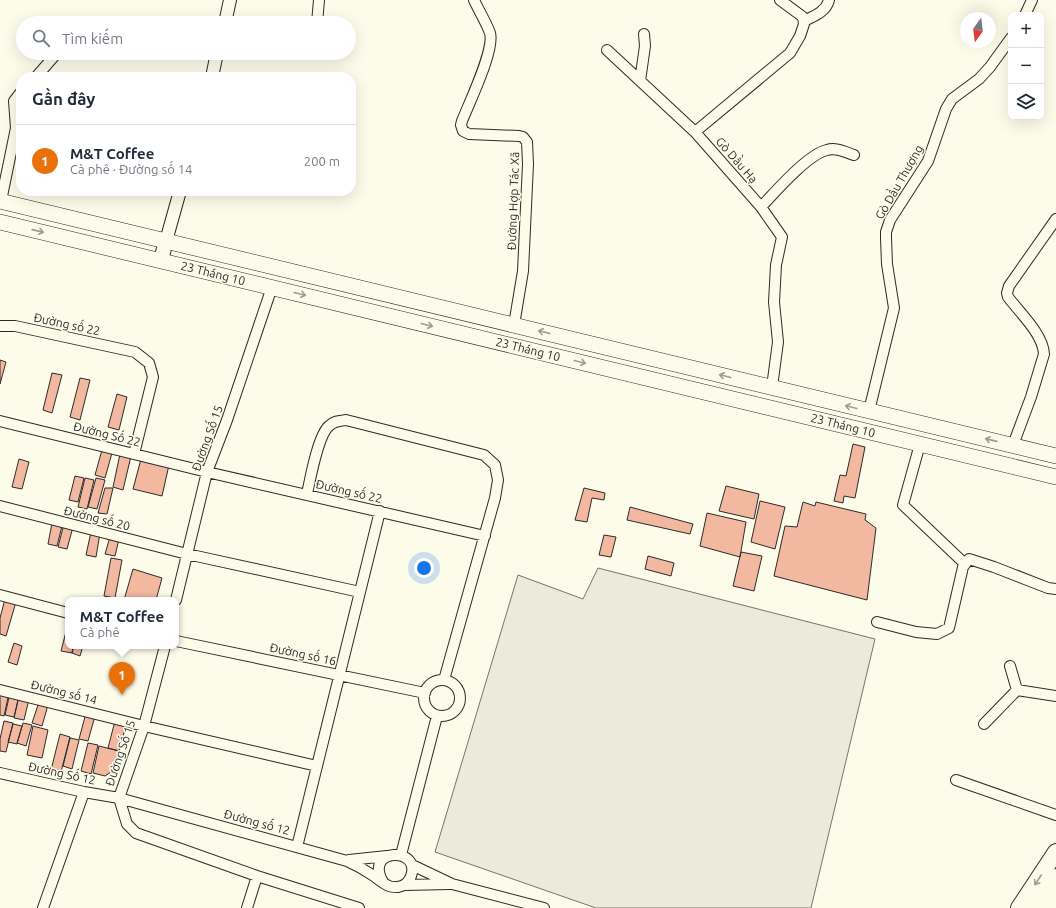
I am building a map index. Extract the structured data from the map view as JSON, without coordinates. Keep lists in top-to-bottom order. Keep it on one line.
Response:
{"streets":{"main road":["23 Tháng 10"],"street":["Gò Dầu Hạ","Gò Dầu Thượng","Đường Hợp Tác Xã","Đường số 22","Đường Số 22","Đường Số 15","Đường số 20","Đường số 16","Đường số 14","Đường Số 12","Đường số 12"]},"crossings":[["Gò Dầu Hạ","23 Tháng 10"],["Gò Dầu Thượng","23 Tháng 10"],["Đường Hợp Tác Xã","23 Tháng 10"],["23 Tháng 10","Đường Số 15"],["Đường số 22","Đường Số 22"],["Đường số 22","Đường Số 15"],["Đường Số 22","Đường Số 15"],["Đường Số 15","Đường số 20"],["Đường Số 15","Đường số 14"],["Đường Số 15","Đường Số 12"],["Đường Số 15","Đường số 12"],["Đường Số 12","Đường số 12"]],"north":"bottom","page":{"map_buttons":["+","−"],"search":"Tìm kiếm","heading":"Gần đây","list":[{"mark":"1","name":"M&T Coffee","note":"Cà phê · Đường số 14","value":"200 m"}],"popup":["M&T Coffee","Cà phê"],"pins":"1"}}
